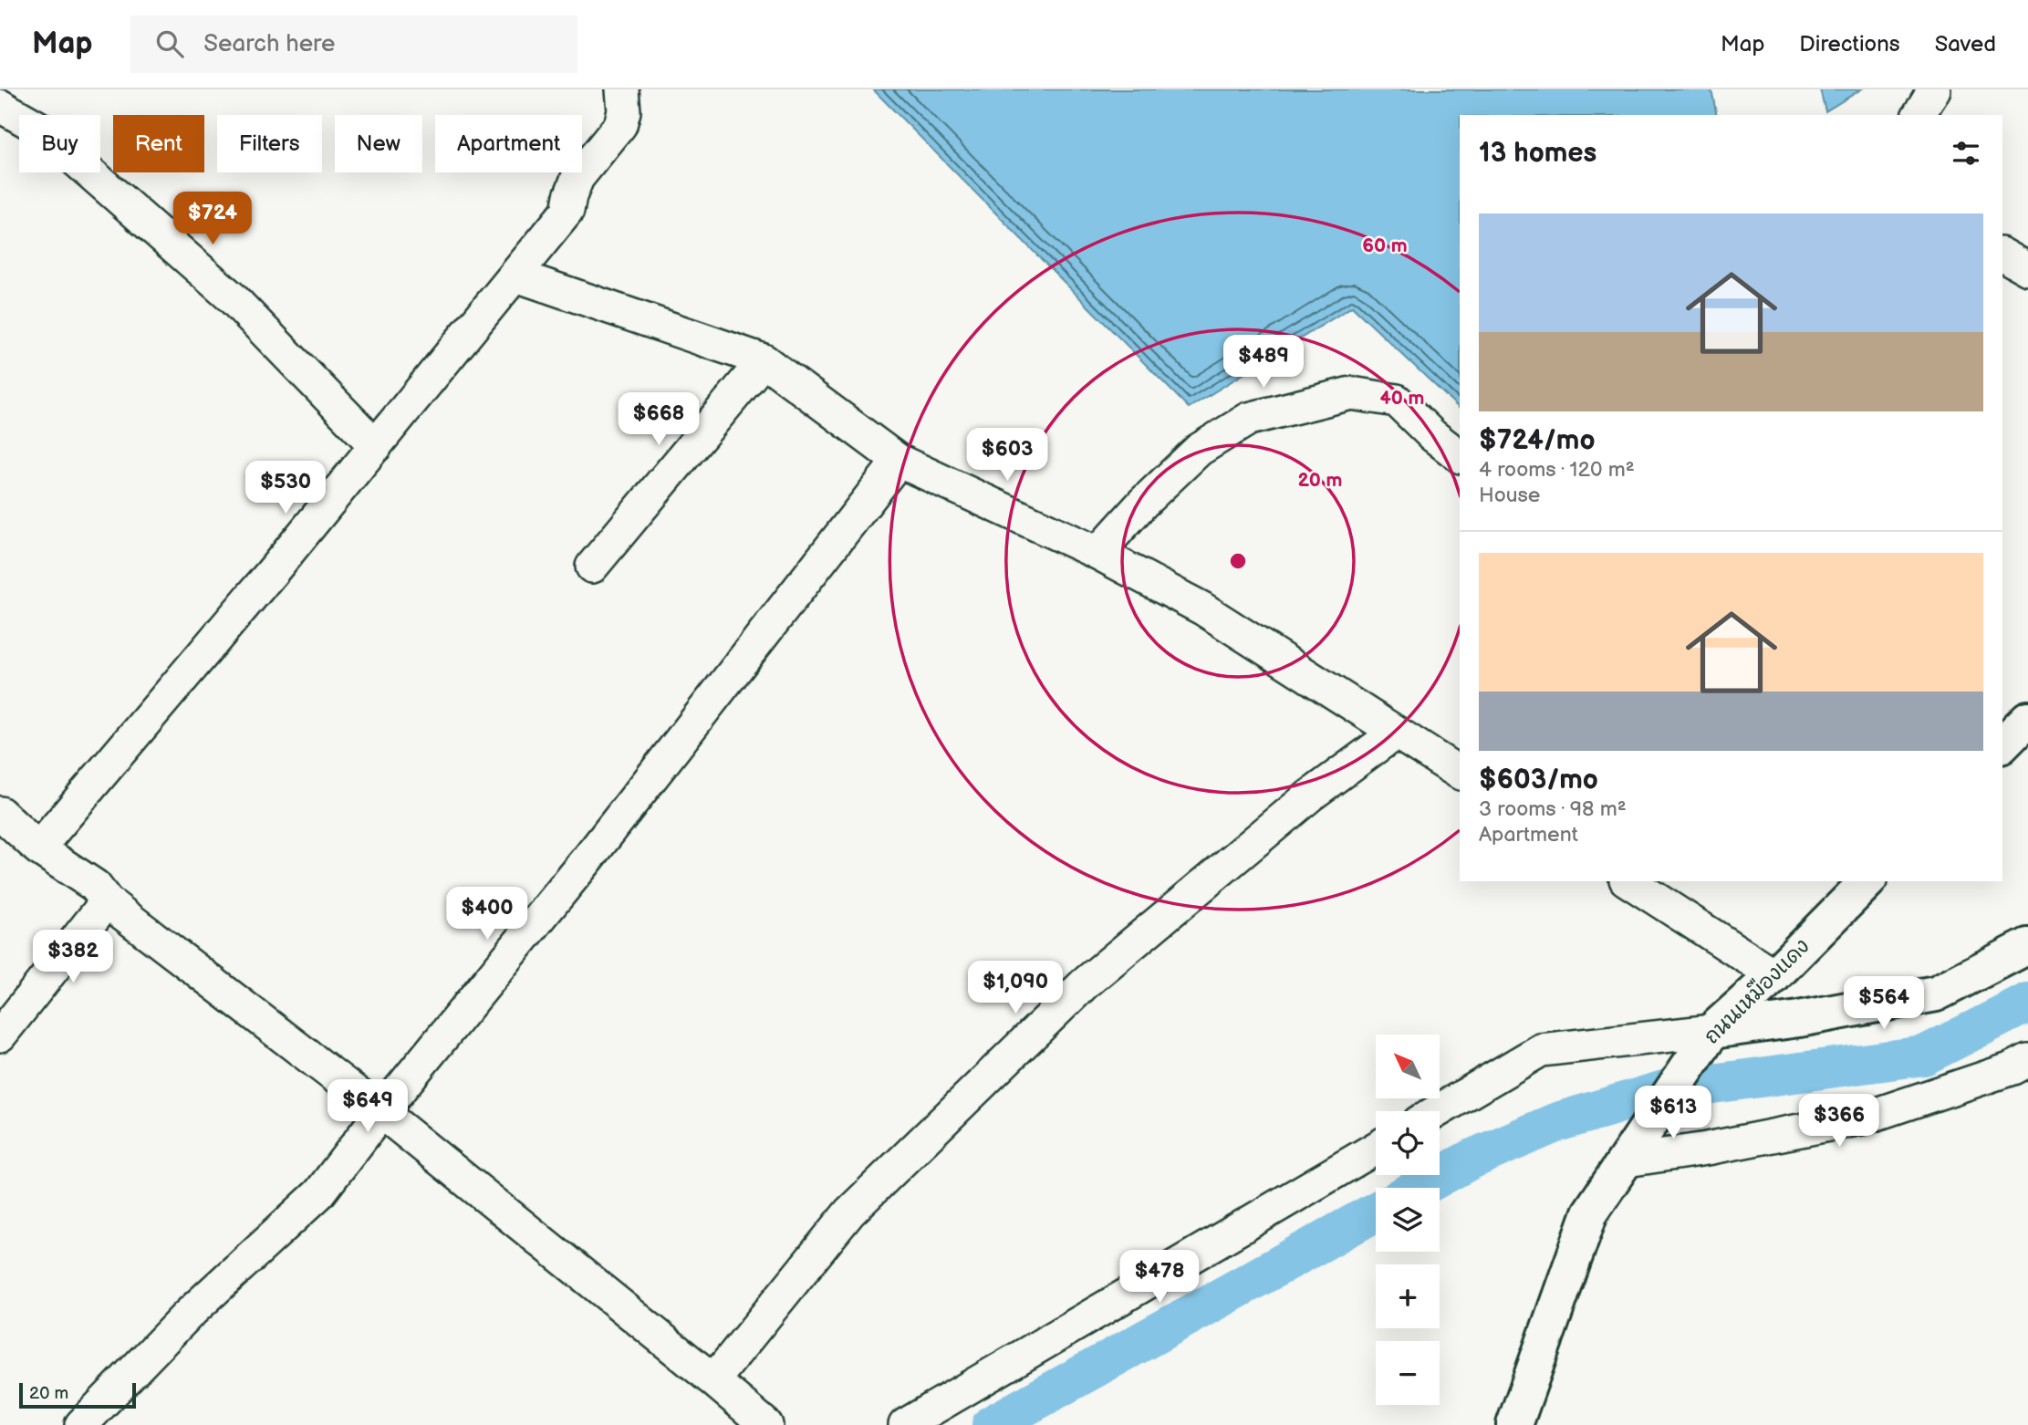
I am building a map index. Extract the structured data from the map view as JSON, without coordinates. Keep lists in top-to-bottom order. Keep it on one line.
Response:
{"streets":{"street":["ถนนเหมืองแดง"]},"scale_bar":"20 m","north":"top left","page":{"header":"Map","search":"Search here","nav":["Map","Directions","Saved"],"chip":["Buy","Rent","Filters","New","Apartment"],"heading":"13 homes","price":["$724","$489","$668","$603","$530","$400","$382","$1,090","$564","$649","$613","$366","$478"],"list":[{"name":"$724/mo","note":"4 rooms · 120 m² · House"},{"name":"$603/mo","note":"3 rooms · 98 m² · Apartment"}],"map_buttons":["+","−"],"scale":"20 m"},"rings":["60 m","40 m","20 m"]}
